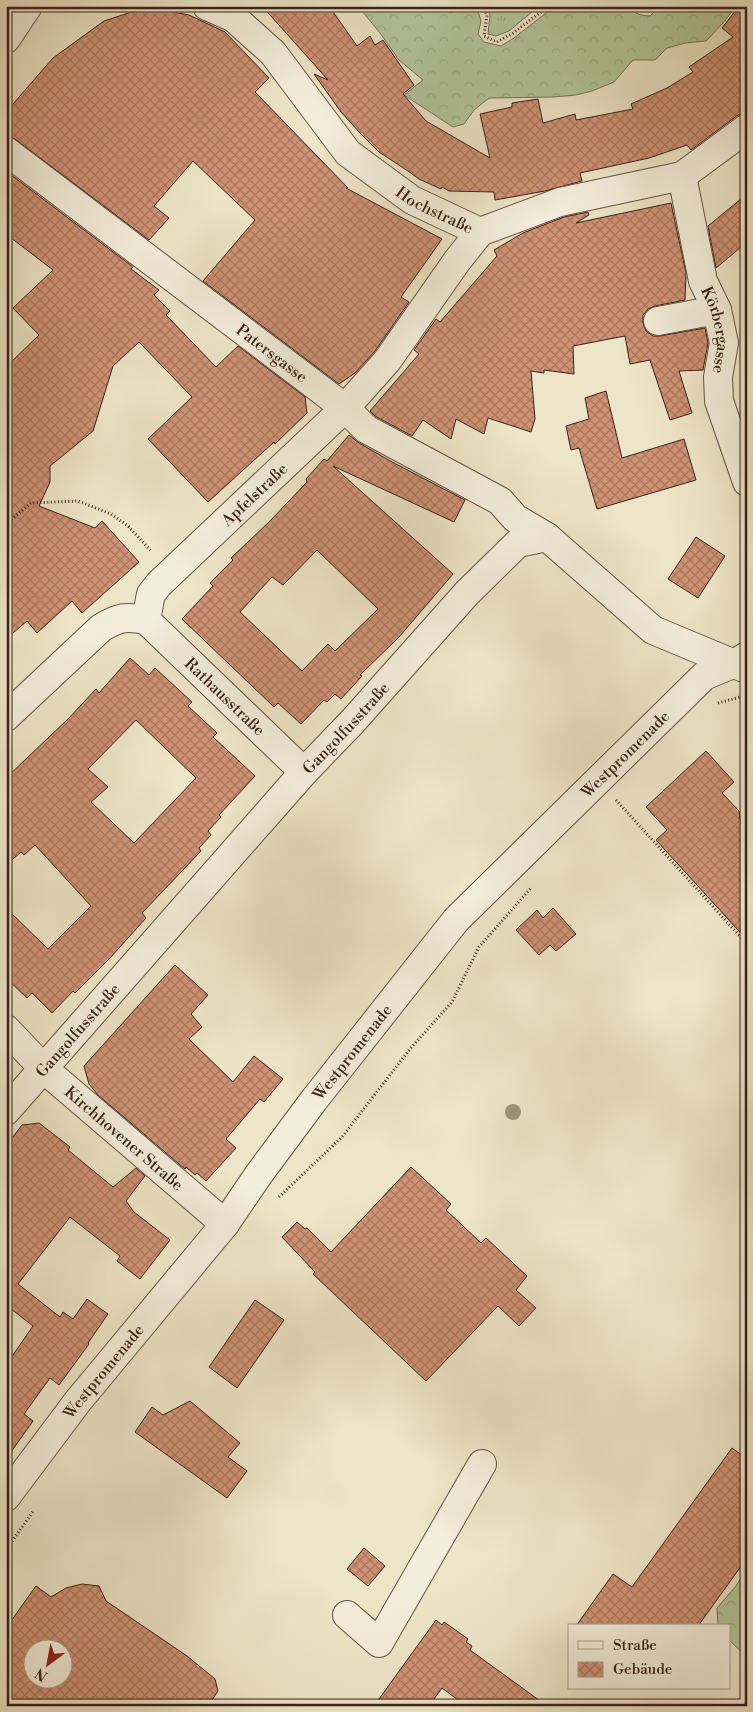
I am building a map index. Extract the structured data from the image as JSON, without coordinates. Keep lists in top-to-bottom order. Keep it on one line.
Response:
{"streets":{"street":["Hochstraße","Körbergasse","Patersgasse","Apfelstraße","Rathausstraße","Gangolfusstraße","Westpromenade","Kirchhovener Straße"]},"crossings":[["Hochstraße","Körbergasse"],["Hochstraße","Apfelstraße"],["Patersgasse","Apfelstraße"],["Patersgasse","Gangolfusstraße"],["Apfelstraße","Rathausstraße"],["Rathausstraße","Gangolfusstraße"],["Gangolfusstraße","Kirchhovener Straße"],["Westpromenade","Kirchhovener Straße"]],"legend":["Straße","Gebäude"],"north":"bottom left"}
